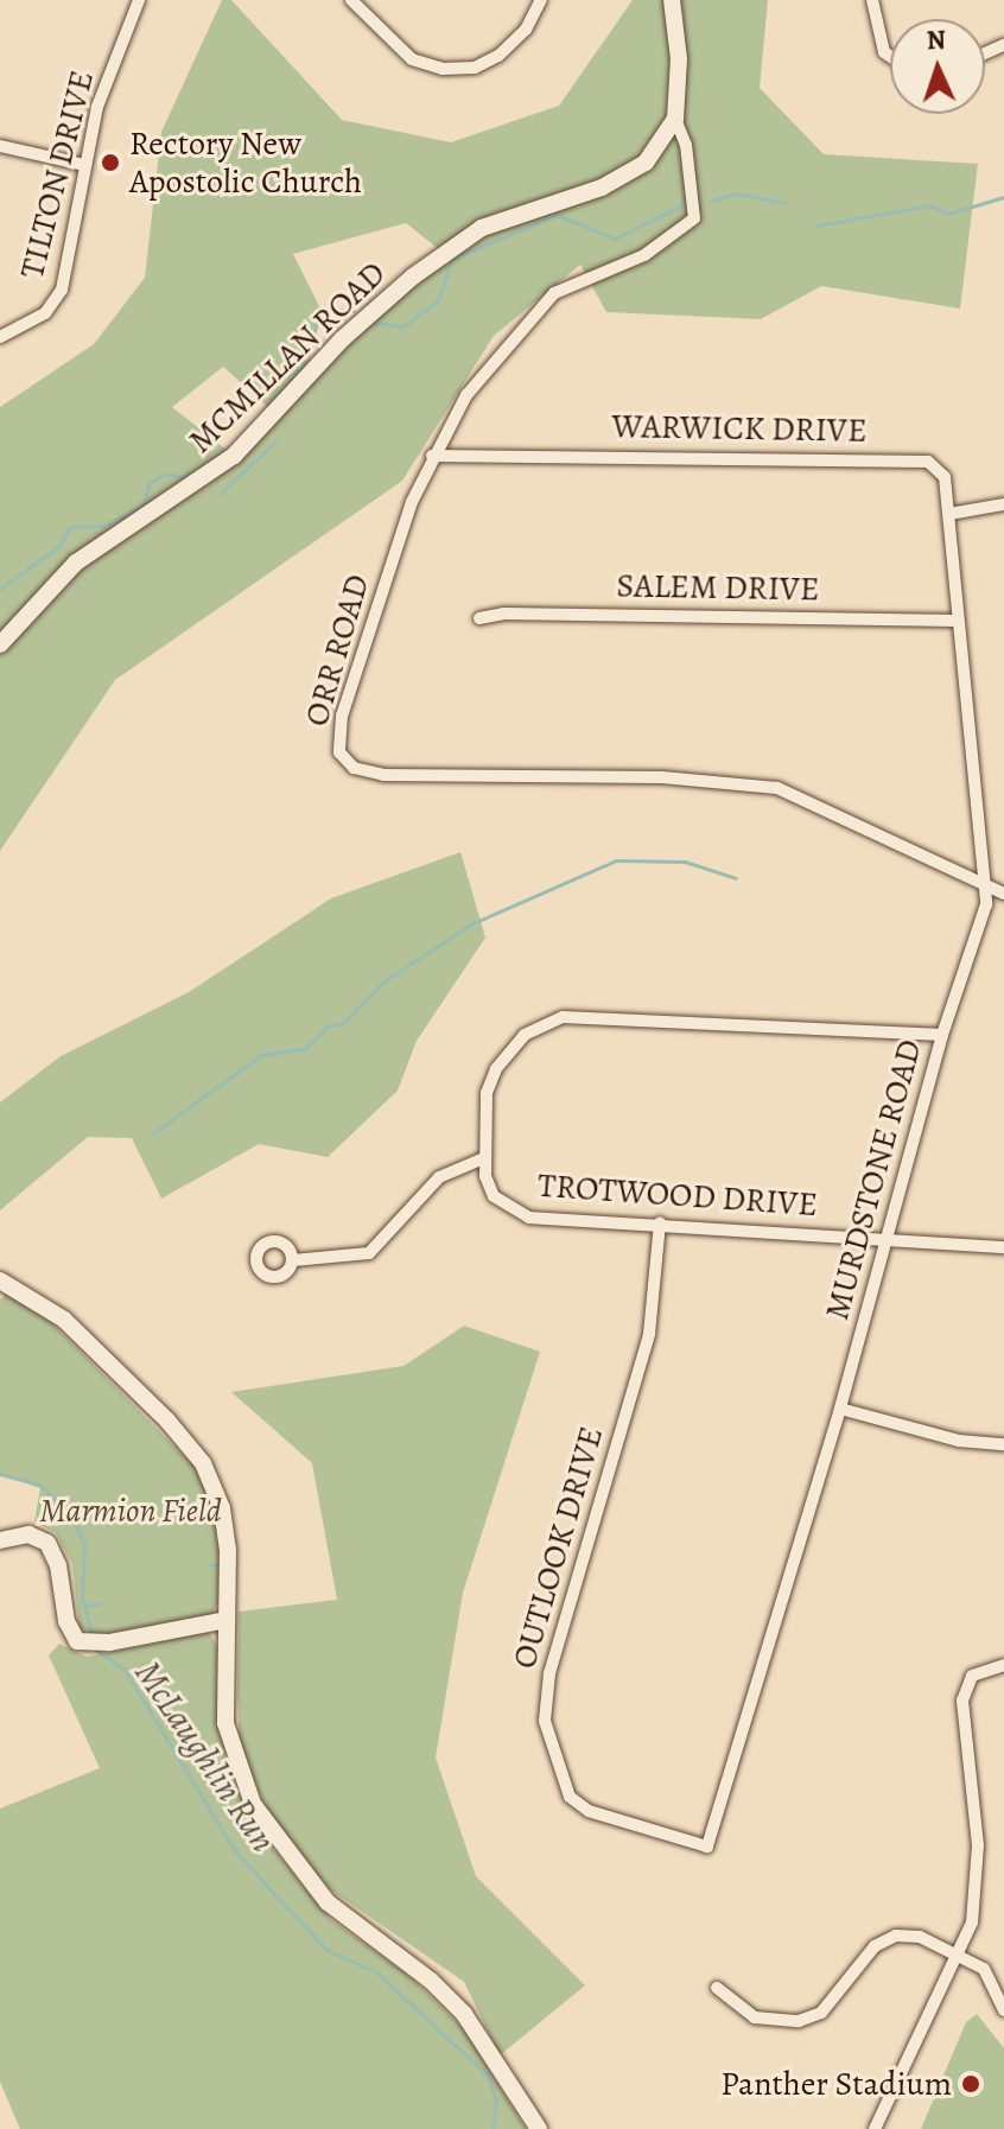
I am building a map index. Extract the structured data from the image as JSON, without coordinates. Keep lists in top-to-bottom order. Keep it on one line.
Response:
{"streets":{"street":["TILTON DRIVE","MCMILLAN ROAD","WARWICK DRIVE","SALEM DRIVE","ORR ROAD","MURDSTONE ROAD","TROTWOOD DRIVE","OUTLOOK DRIVE"]},"crossings":[["MCMILLAN ROAD","ORR ROAD"],["WARWICK DRIVE","ORR ROAD"],["WARWICK DRIVE","MURDSTONE ROAD"],["SALEM DRIVE","MURDSTONE ROAD"],["ORR ROAD","MURDSTONE ROAD"],["MURDSTONE ROAD","TROTWOOD DRIVE"],["MURDSTONE ROAD","OUTLOOK DRIVE"],["TROTWOOD DRIVE","OUTLOOK DRIVE"]],"water":["McLaughlin Run"],"parks":["Marmion Field"],"places":["Rectory New Apostolic Church","Panther Stadium"],"north":"top"}
